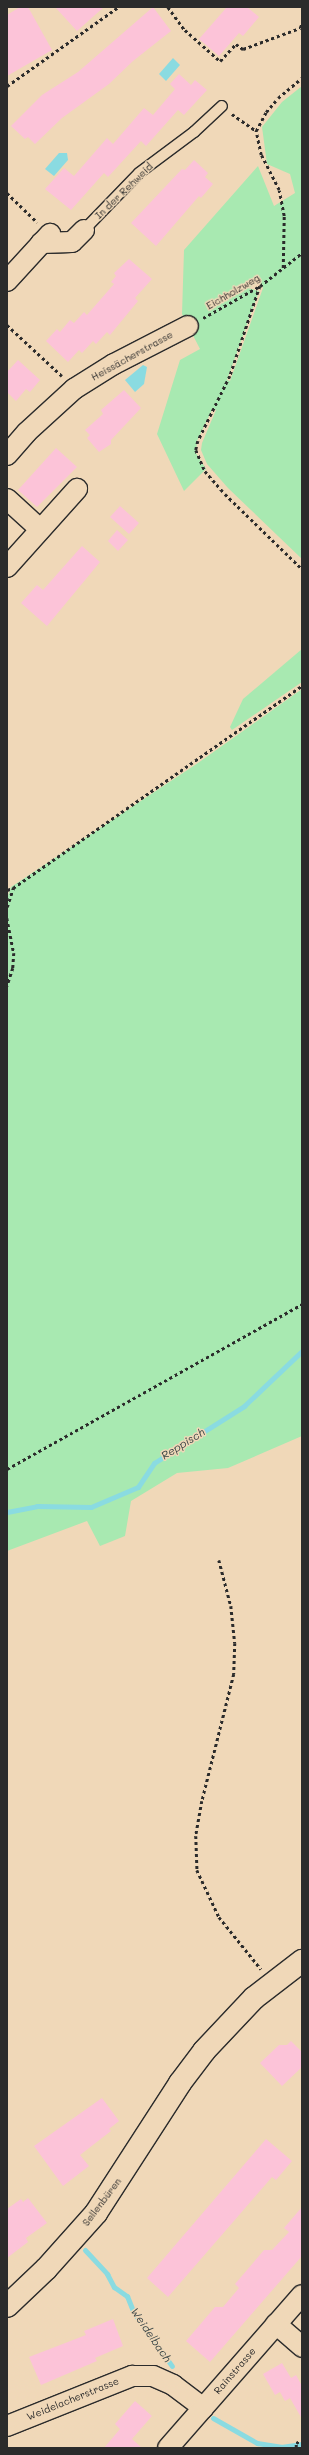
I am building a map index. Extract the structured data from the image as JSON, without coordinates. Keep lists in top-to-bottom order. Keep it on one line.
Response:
{"streets":{"main road":["Sellenbüren"],"street":["In der Rehweid","Heissächerstrasse","Rainstrasse","Weidelacherstrasse"],"path":["Eichholzweg"]},"crossings":[["Eichholzweg","Heissächerstrasse"],["Rainstrasse","Weidelacherstrasse"]],"water":["Reppisch","Weidelbach"]}
